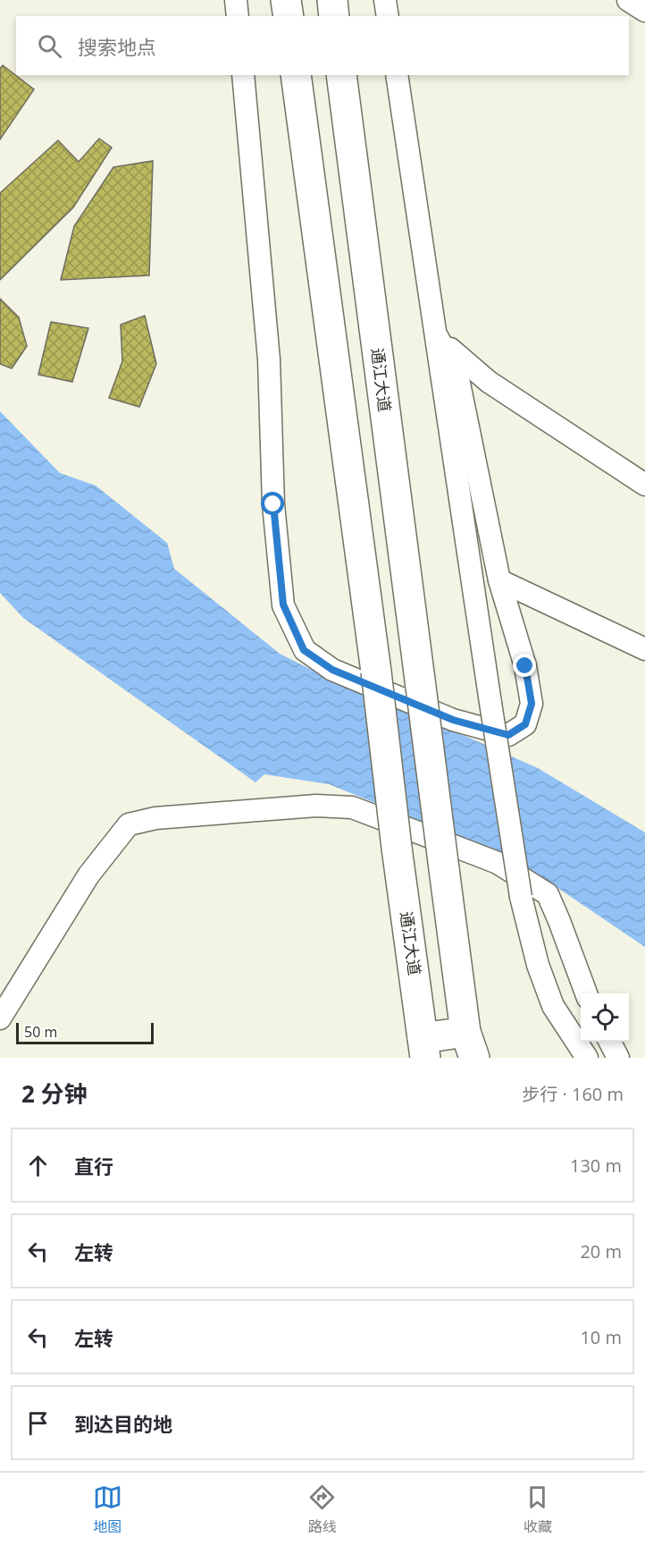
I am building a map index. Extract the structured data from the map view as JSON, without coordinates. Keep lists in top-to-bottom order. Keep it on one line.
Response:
{"streets":{"highway":["通江大道"]},"scale_bar":"50 m","page":{"search":"搜索地点","scale":"50 m","heading":["2 分钟","步行 · 160 m"],"list":[["直行","130 m"],["左转","20 m"],["左转","10 m"],"到达目的地"],"nav":["地图","路线","收藏"]}}
